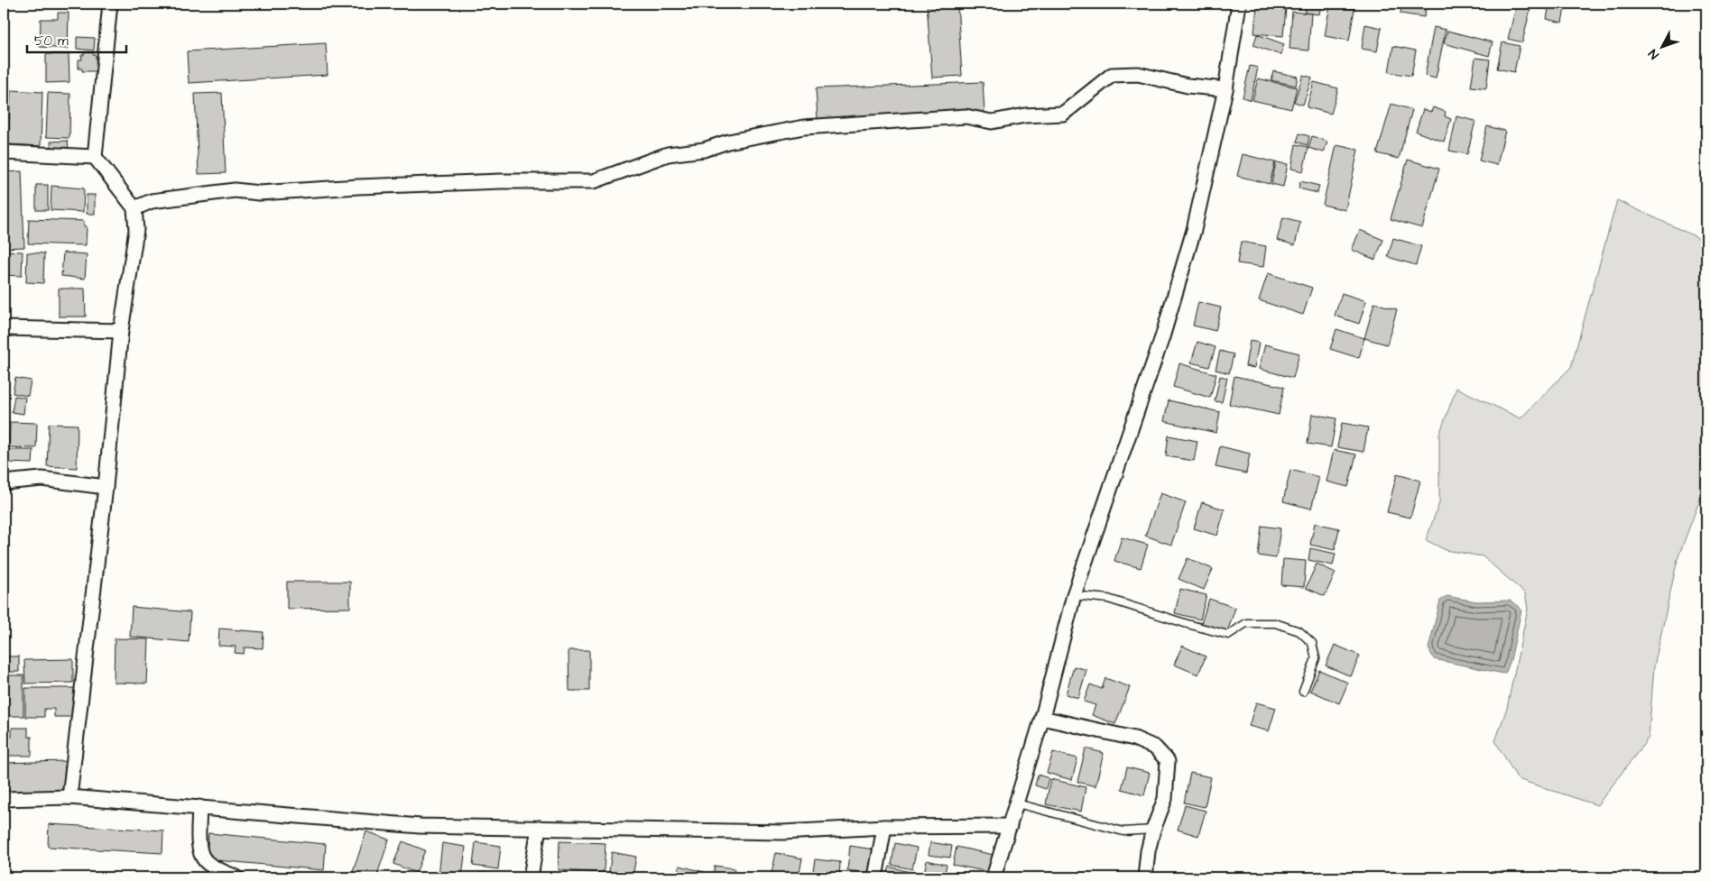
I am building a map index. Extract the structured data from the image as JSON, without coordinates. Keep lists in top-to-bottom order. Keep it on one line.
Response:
{"scale_bar":"50 m","north":"bottom left"}
